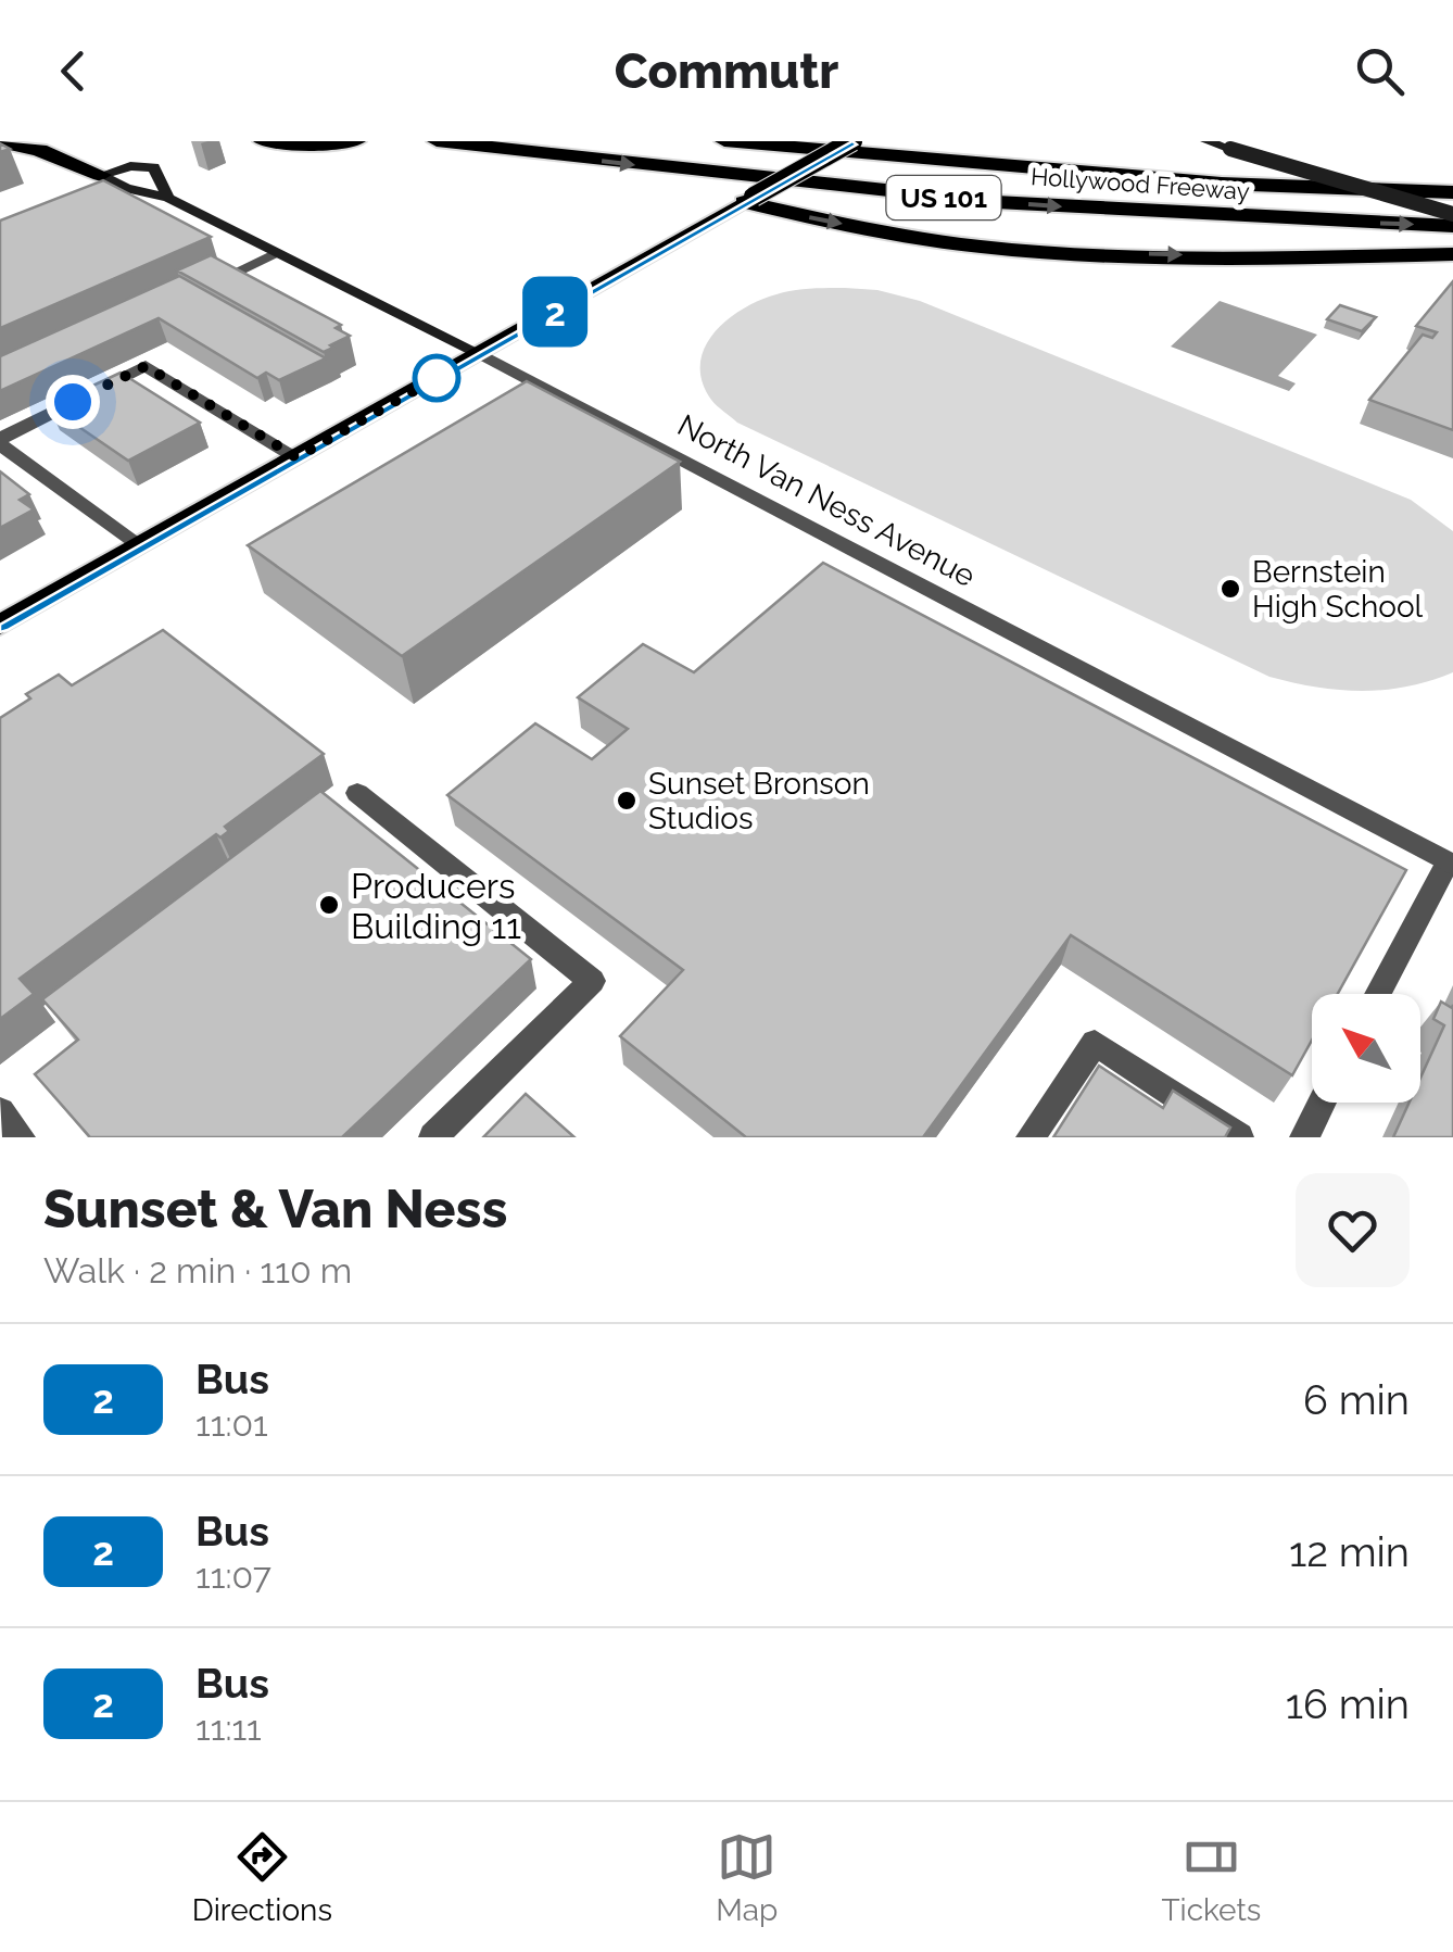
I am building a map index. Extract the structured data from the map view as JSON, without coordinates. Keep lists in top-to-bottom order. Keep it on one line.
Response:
{"streets":{"highway":["Hollywood Freeway","US 101"],"main road":["North Van Ness Avenue"]},"places":["Bernstein High School","Sunset Bronson Studios","Producers Building 11"],"lines":["bus line 2"],"north":"top left","page":{"header":"Commutr","on_map":"2","heading":["Sunset & Van Ness","Walk · 2 min · 110 m"],"list":[{"mark":"2","name":"Bus","note":"11:01","value":"6 min"},{"mark":"2","name":"Bus","note":"11:07","value":"12 min"},{"mark":"2","name":"Bus","note":"11:11","value":"16 min"}],"tabs":["Directions","Map","Tickets"]}}
